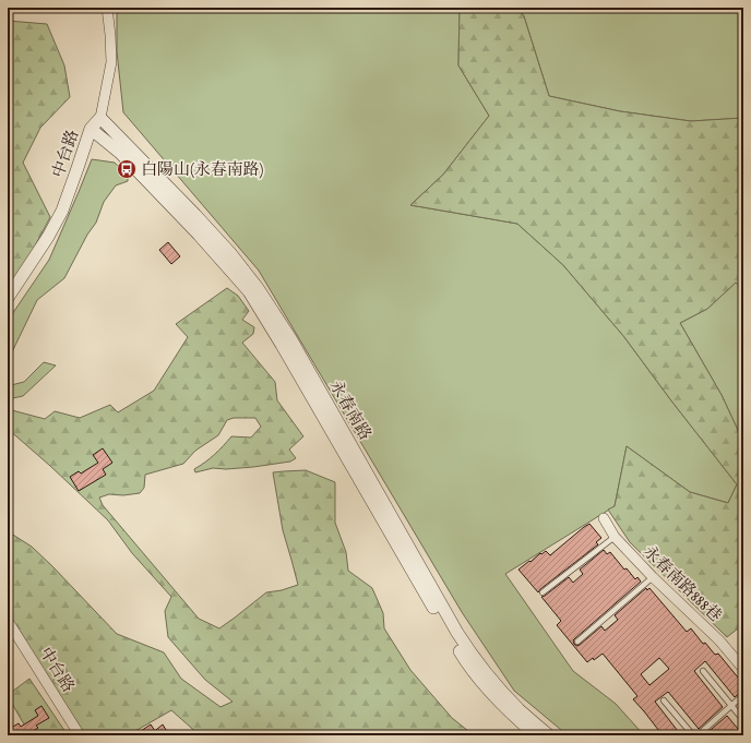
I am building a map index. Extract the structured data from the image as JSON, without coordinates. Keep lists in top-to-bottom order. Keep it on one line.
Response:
{"streets":{"street":["中台路","永春南路","永春南路888巷"]},"crossings":[["中台路","永春南路"]],"places":{"bus stop":["白陽山(永春南路)"]}}
